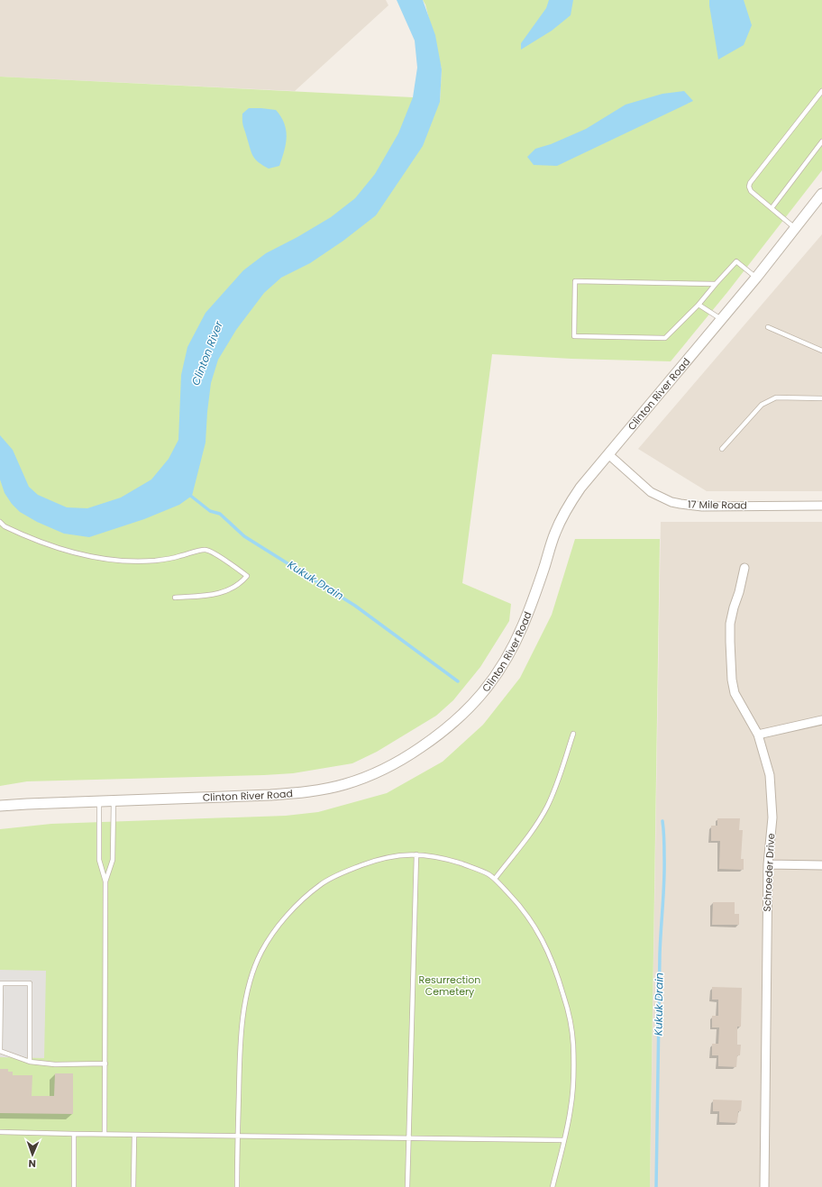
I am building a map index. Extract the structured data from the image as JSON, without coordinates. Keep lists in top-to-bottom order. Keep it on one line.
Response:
{"streets":{"street":["Clinton River Road","17 Mile Road","Schroeder Drive"]},"crossings":[["Clinton River Road","17 Mile Road"]],"water":["Clinton River","Kukuk Drain"],"parks":["Resurrection Cemetery"],"north":"bottom"}
